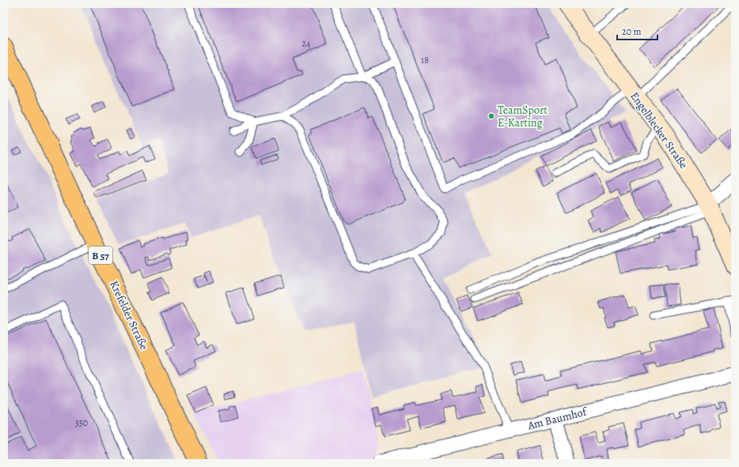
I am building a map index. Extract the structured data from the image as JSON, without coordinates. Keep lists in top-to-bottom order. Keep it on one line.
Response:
{"streets":{"main road":["B 57","Krefelder Straße"],"street":["Engelblecker Straße","Am Baumhof"]},"places":["TeamSport E-Karting"],"house_numbers":["24","18","350"],"scale_bar":"20 m"}
